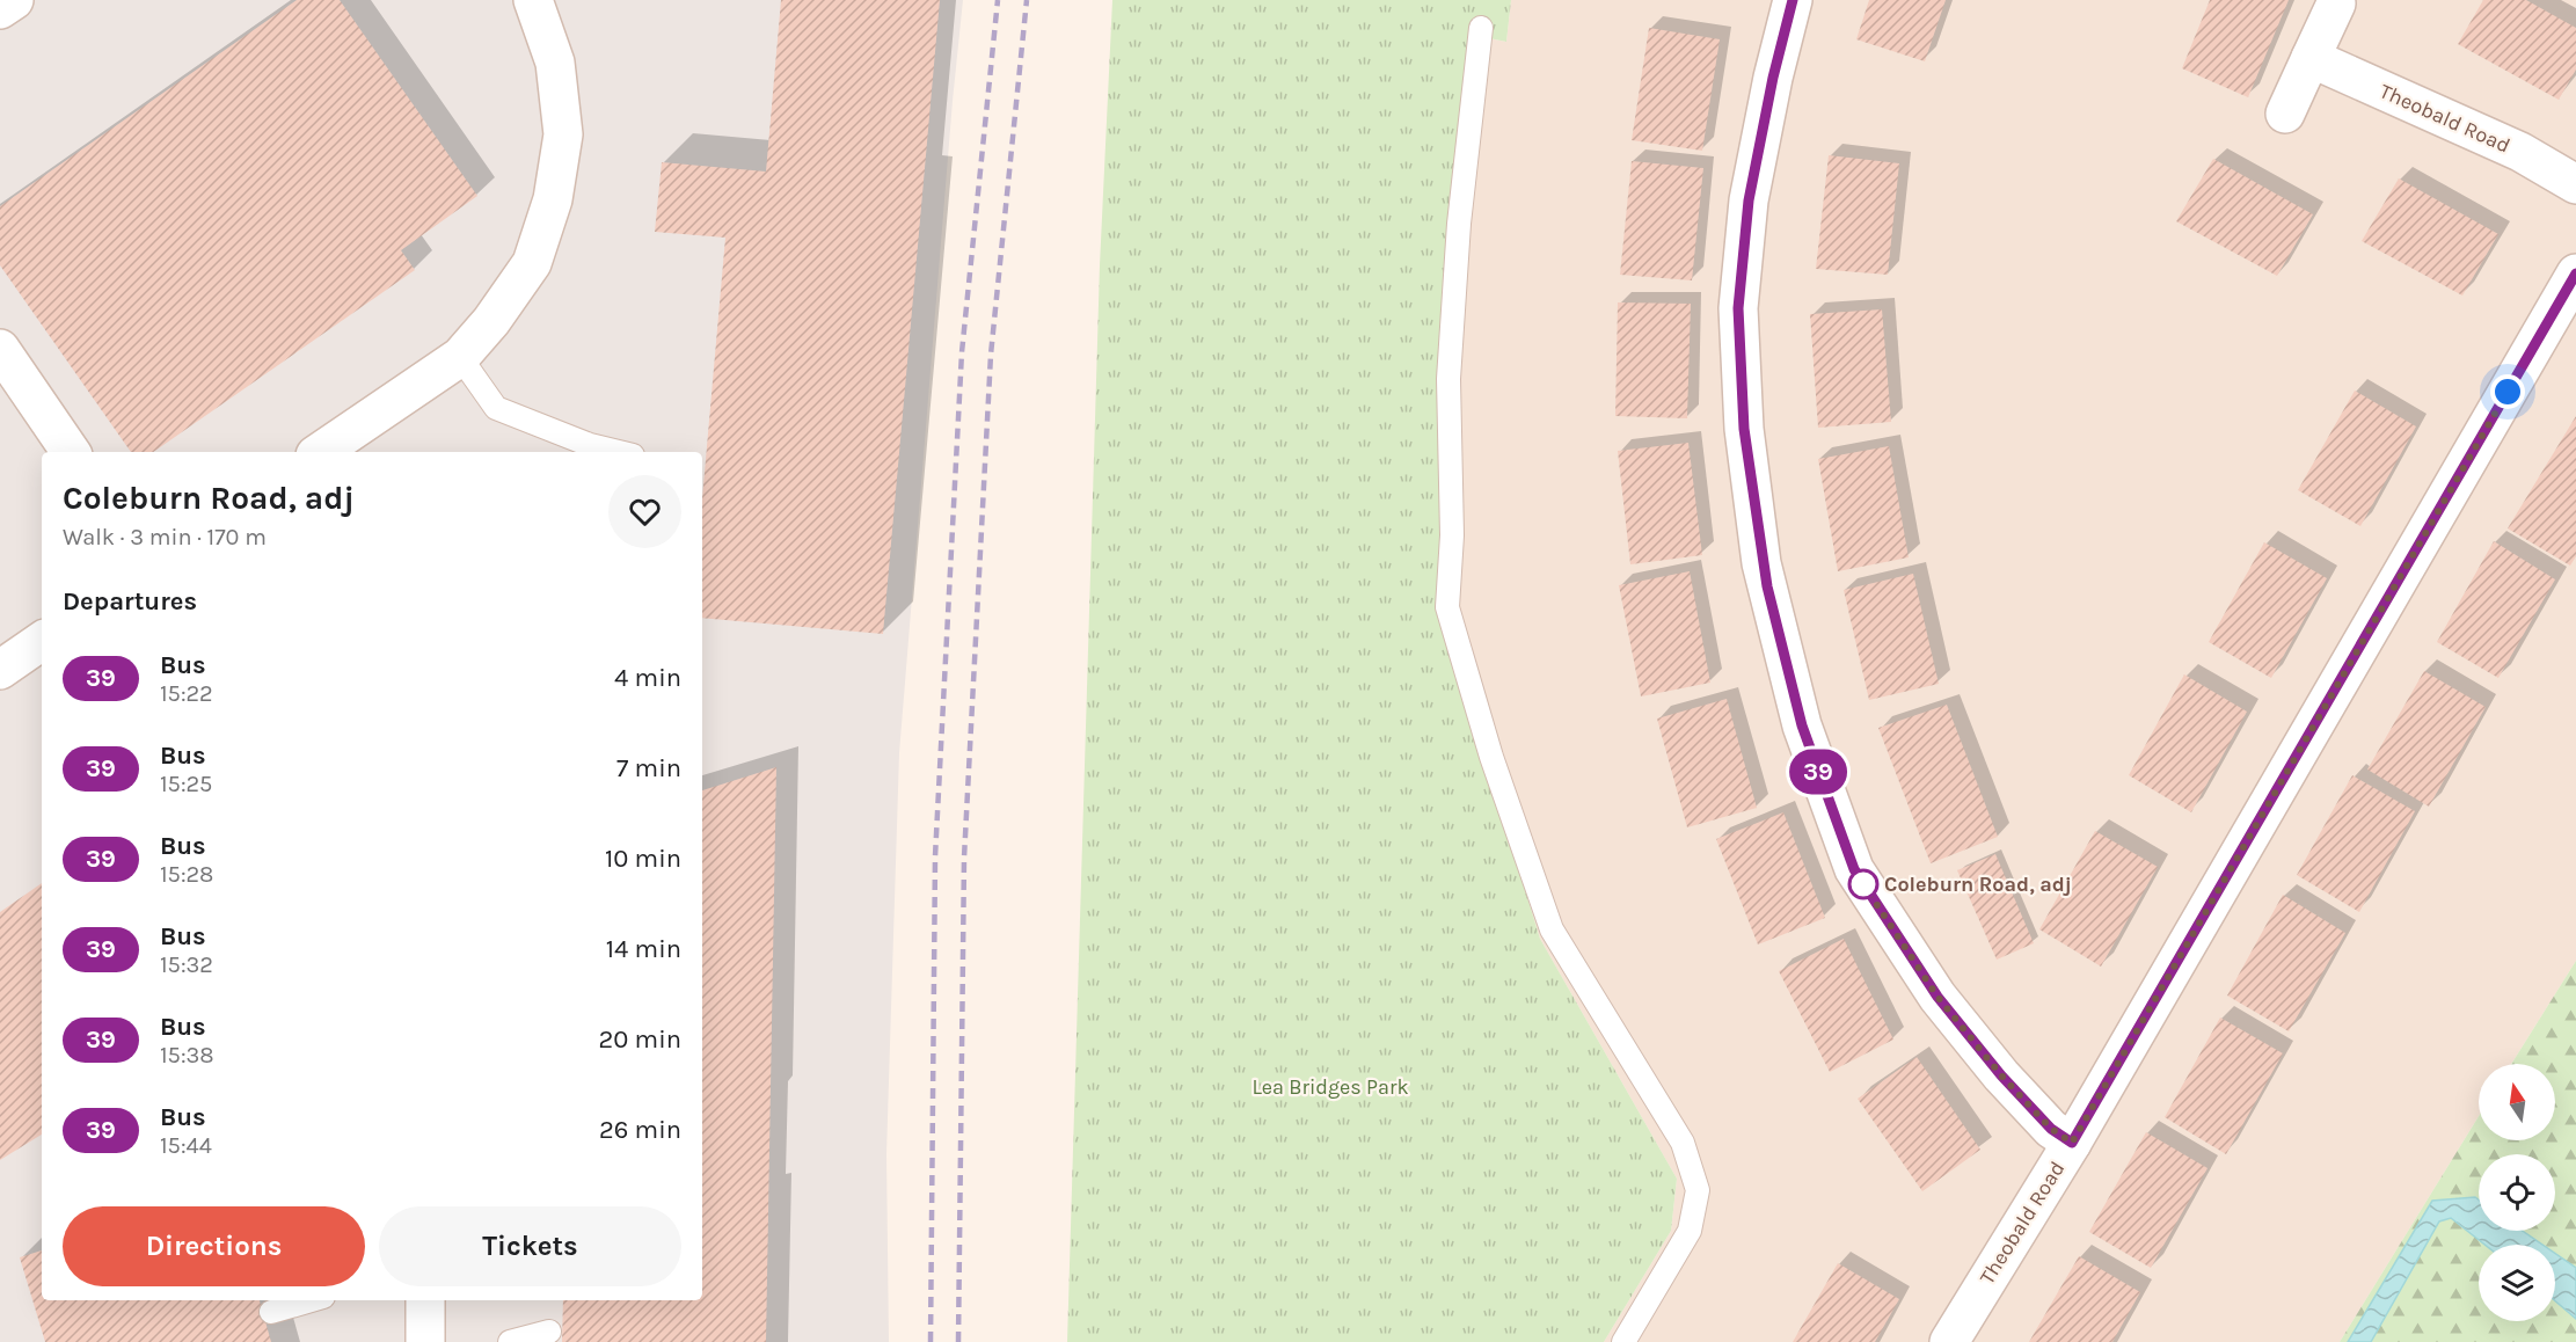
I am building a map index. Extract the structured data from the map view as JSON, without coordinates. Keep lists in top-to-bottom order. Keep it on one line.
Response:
{"streets":{"street":["Theobald Road"]},"parks":["Lea Bridges Park"],"places":["Coleburn Road, adj"],"lines":["bus line 39"],"north":"top","page":{"on_map":"39","heading":[["Coleburn Road, adj","Walk · 3 min · 170 m"],"Departures"],"list":[{"mark":"39","name":"Bus","note":"15:22","value":"4 min"},{"mark":"39","name":"Bus","note":"15:25","value":"7 min"},{"mark":"39","name":"Bus","note":"15:28","value":"10 min"},{"mark":"39","name":"Bus","note":"15:32","value":"14 min"},{"mark":"39","name":"Bus","note":"15:38","value":"20 min"},{"mark":"39","name":"Bus","note":"15:44","value":"26 min"}],"buttons":["Directions","Tickets"]}}
